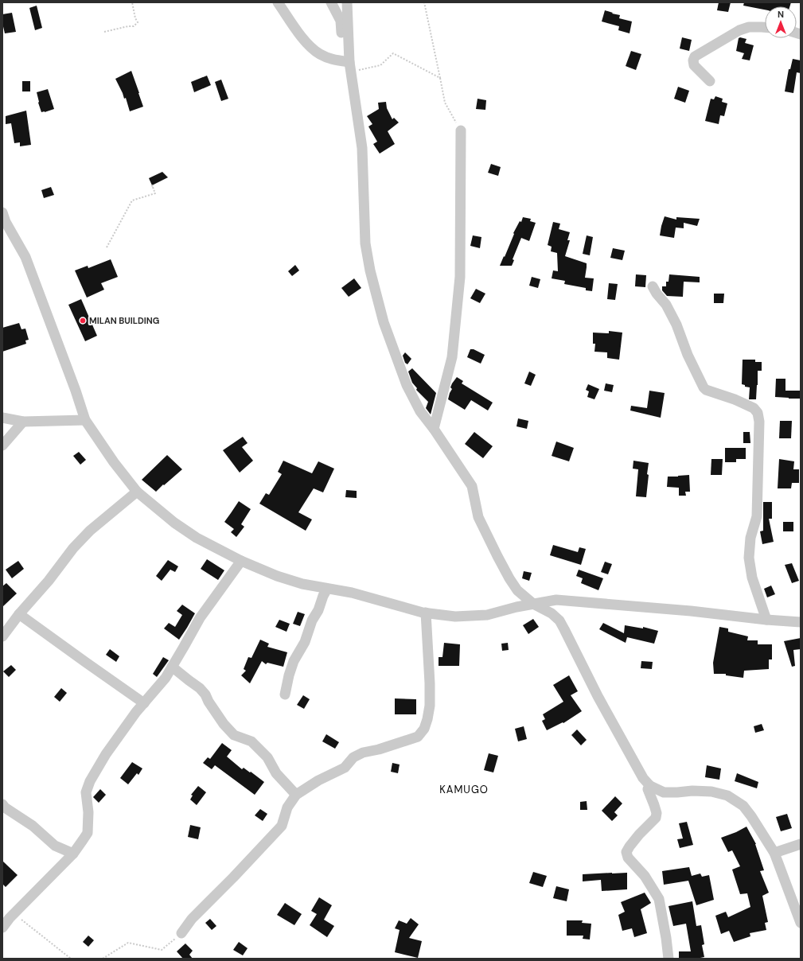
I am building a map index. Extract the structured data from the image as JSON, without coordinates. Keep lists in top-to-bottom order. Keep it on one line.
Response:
{"districts":["KAMUGO"],"places":["MILAN BUILDING"],"north":"top"}
